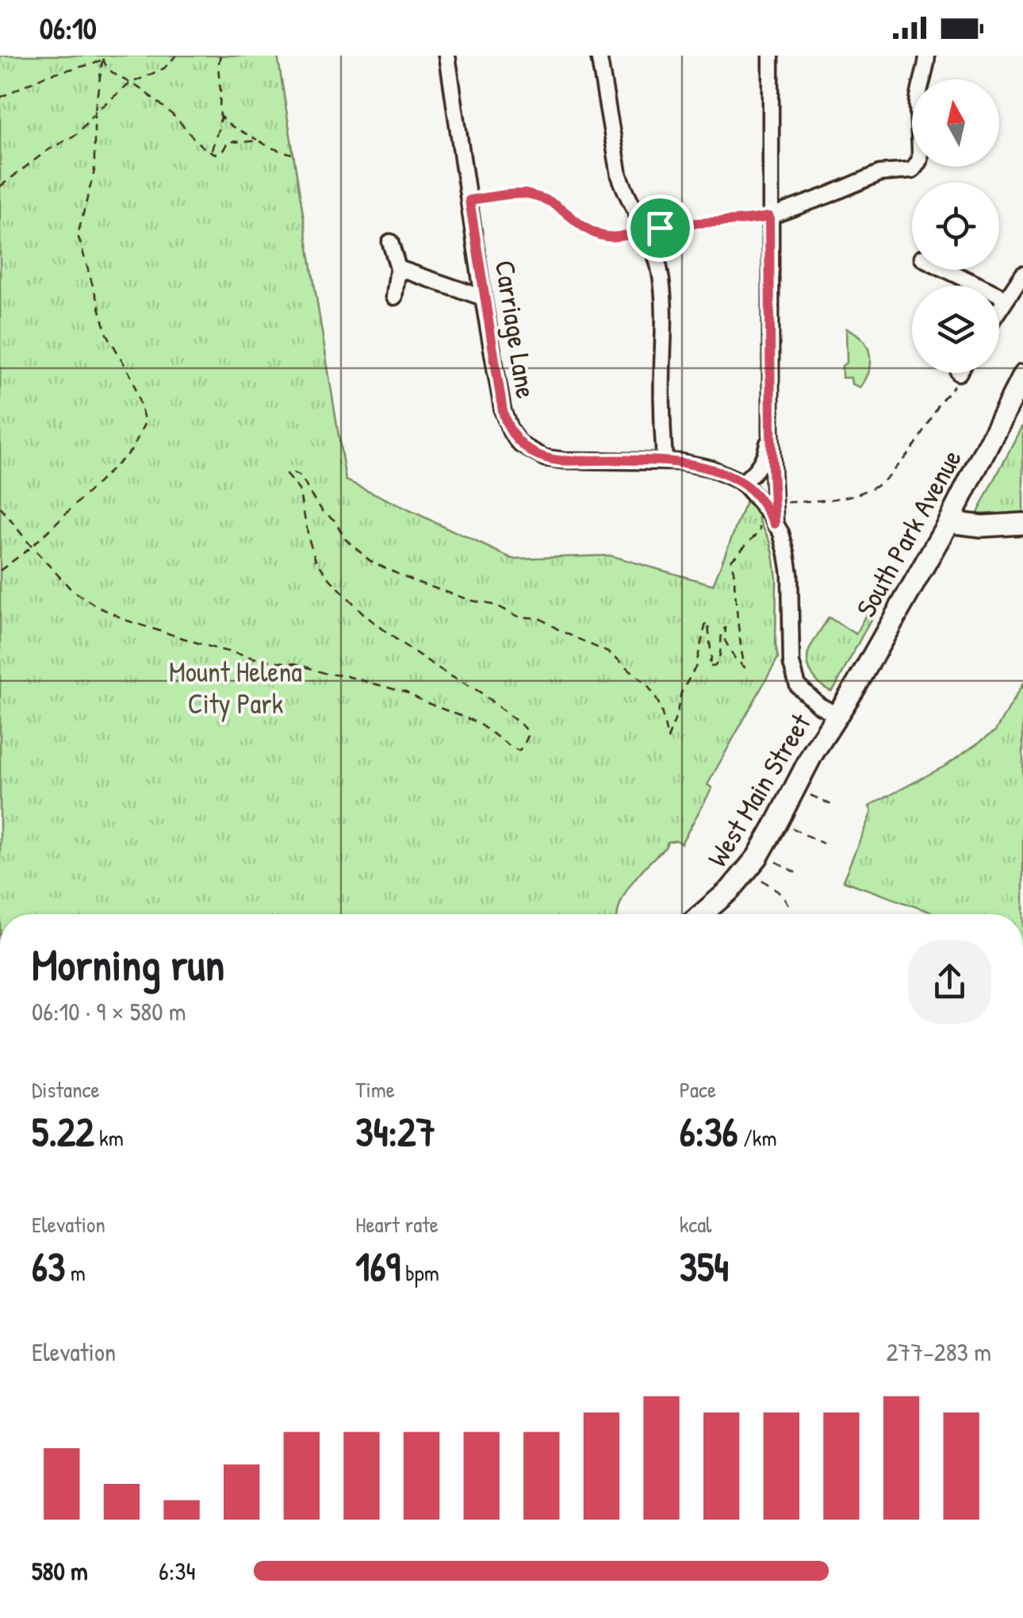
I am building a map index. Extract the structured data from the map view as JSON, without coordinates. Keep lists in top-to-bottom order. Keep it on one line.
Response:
{"streets":{"street":["Carriage Lane","South Park Avenue","West Main Street"]},"crossings":[["Carriage Lane","South Park Avenue"],["Carriage Lane","West Main Street"],["South Park Avenue","West Main Street"]],"parks":["Mount Helena City Park"],"north":"top","page":{"status":"06:10","heading":["Morning run","06:10 · 9 × 580 m"],"stats":[["Distance","5.22 km"],["Time","34:27"],["Pace","6:36 /km"],["Elevation","63 m"],["Heart rate","169 bpm"],["kcal","354"]],"chart":["Elevation","277–283 m"],"list":[{"name":"580 m","note":"6:34"}]}}
